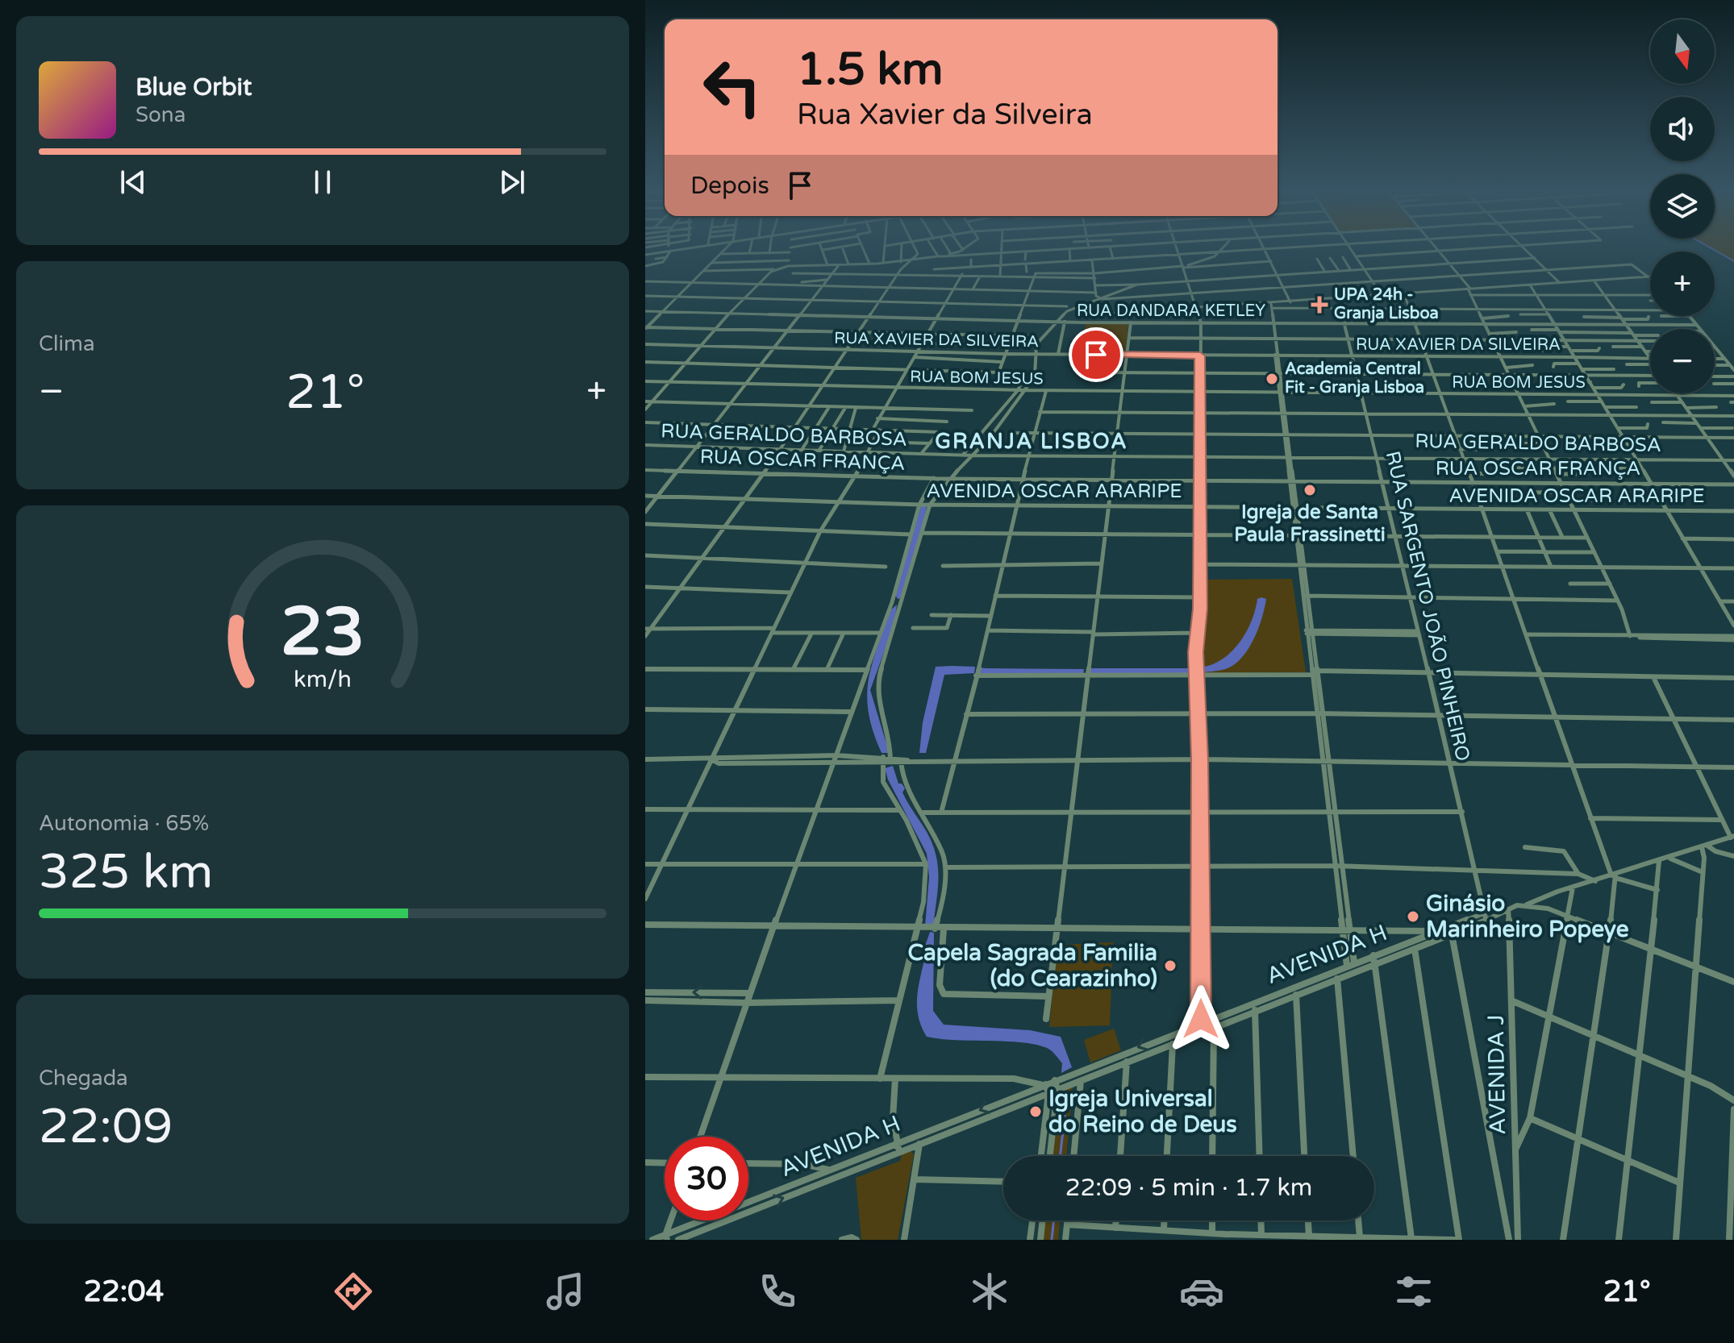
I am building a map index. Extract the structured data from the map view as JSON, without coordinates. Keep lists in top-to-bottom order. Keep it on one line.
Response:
{"streets":{"street":["RUA DANDARA KETLEY","RUA XAVIER DA SILVEIRA","RUA BOM JESUS","RUA GERALDO BARBOSA","RUA OSCAR FRANÇA","AVENIDA OSCAR ARARIPE","RUA SARGENTO JOÃO PINHEIRO","AVENIDA H","AVENIDA J"]},"crossings":[["RUA DANDARA KETLEY","RUA SARGENTO JOÃO PINHEIRO"],["RUA XAVIER DA SILVEIRA","RUA SARGENTO JOÃO PINHEIRO"],["RUA BOM JESUS","RUA SARGENTO JOÃO PINHEIRO"],["RUA GERALDO BARBOSA","RUA SARGENTO JOÃO PINHEIRO"],["RUA OSCAR FRANÇA","RUA SARGENTO JOÃO PINHEIRO"],["AVENIDA OSCAR ARARIPE","RUA SARGENTO JOÃO PINHEIRO"],["RUA SARGENTO JOÃO PINHEIRO","AVENIDA H"],["AVENIDA H","AVENIDA J"]],"districts":["GRANJA LISBOA"],"places":{"health":["UPA 24h - Granja Lisboa"],"other":["Academia Central Fit - Granja Lisboa","Igreja de Santa Paula Frassinetti","Ginásio Marinheiro Popeye","Capela Sagrada Familia (do Cearazinho)","Igreja Universal do Reino de Deus"]},"north":"bottom","page":{"map_buttons":["+","−"],"turn":["1.5 km","Rua Xavier da Silveira"],"song":["Blue Orbit","Sona"],"then":"Depois","tile":["Clima",["Autonomia · 65%","325 km"],["Chegada","22:09"]],"heat":["−","21°","+"],"limit":"30","trip":"22:09 · 5 min · 1.7 km","tabs":["22:04","21°"],"gauge":["23","km/h"]}}
